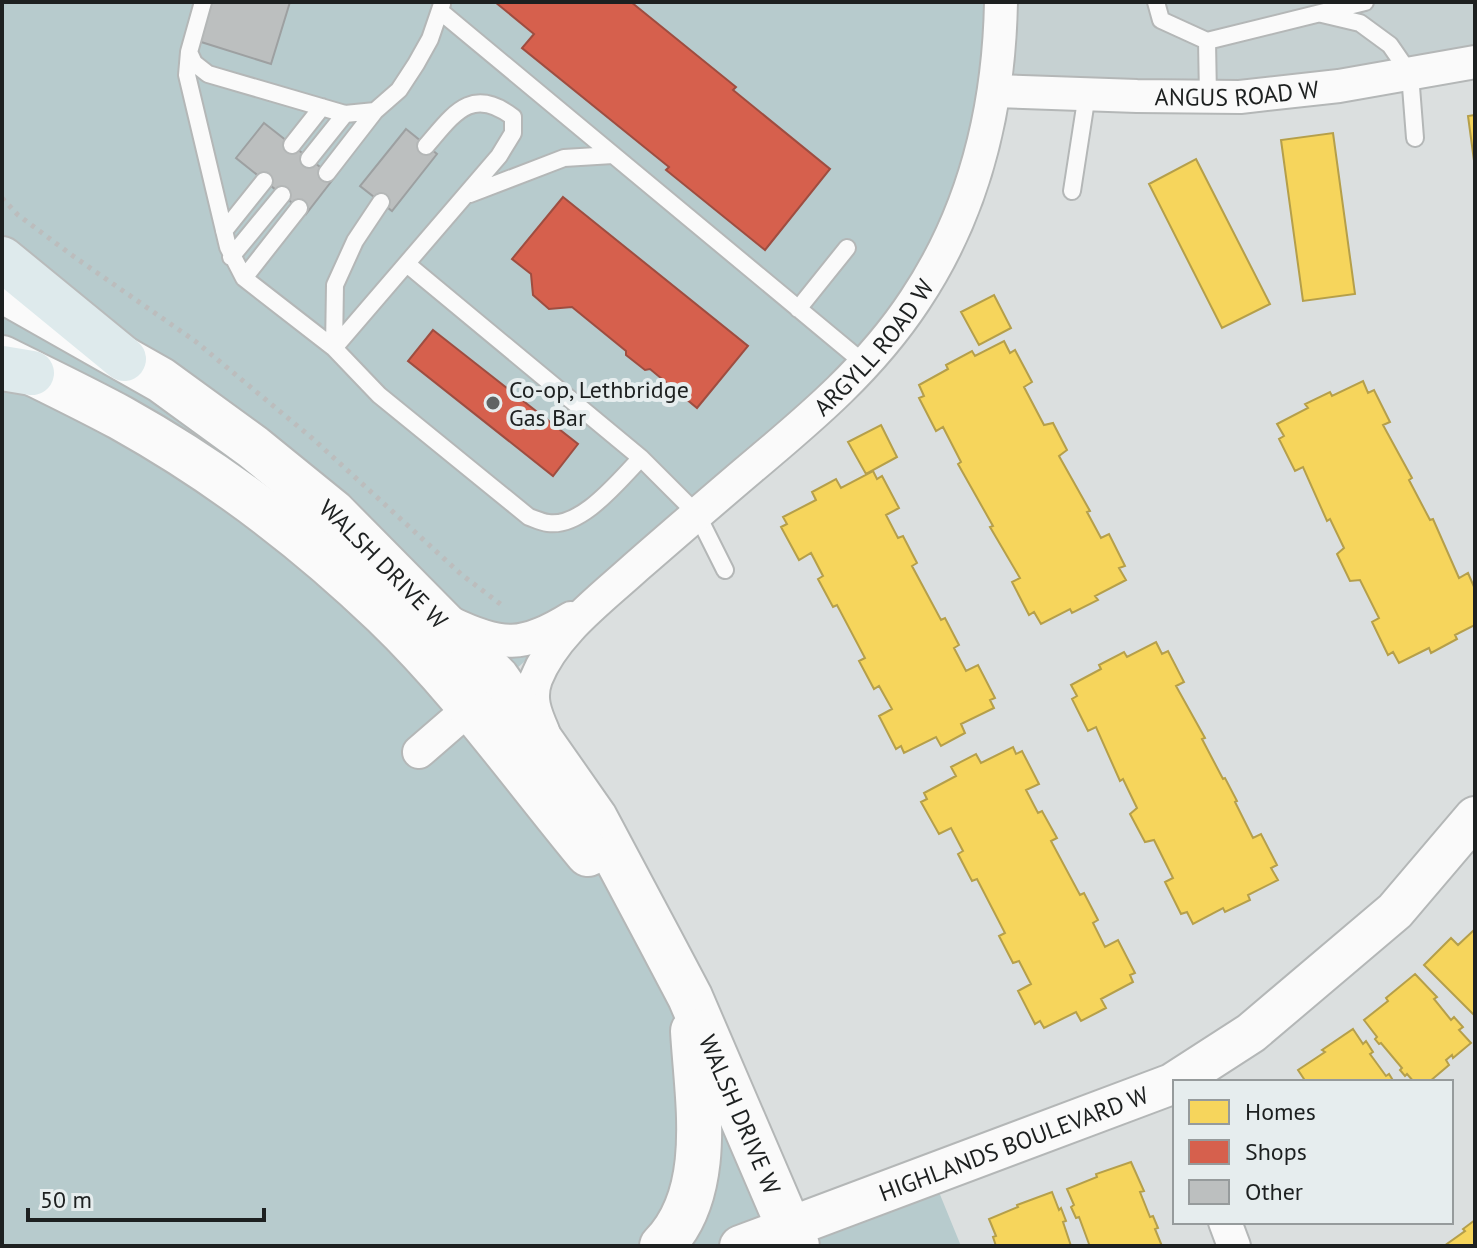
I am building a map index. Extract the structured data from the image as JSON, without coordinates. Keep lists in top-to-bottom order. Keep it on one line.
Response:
{"streets":{"main road":["WALSH DRIVE W"],"street":["ANGUS ROAD W","ARGYLL ROAD W","HIGHLANDS BOULEVARD W"]},"crossings":[["ANGUS ROAD W","ARGYLL ROAD W"],["WALSH DRIVE W","HIGHLANDS BOULEVARD W"]],"places":["Co-op, Lethbridge Gas Bar"],"legend":["Homes","Shops","Other"],"scale_bar":"50 m"}
